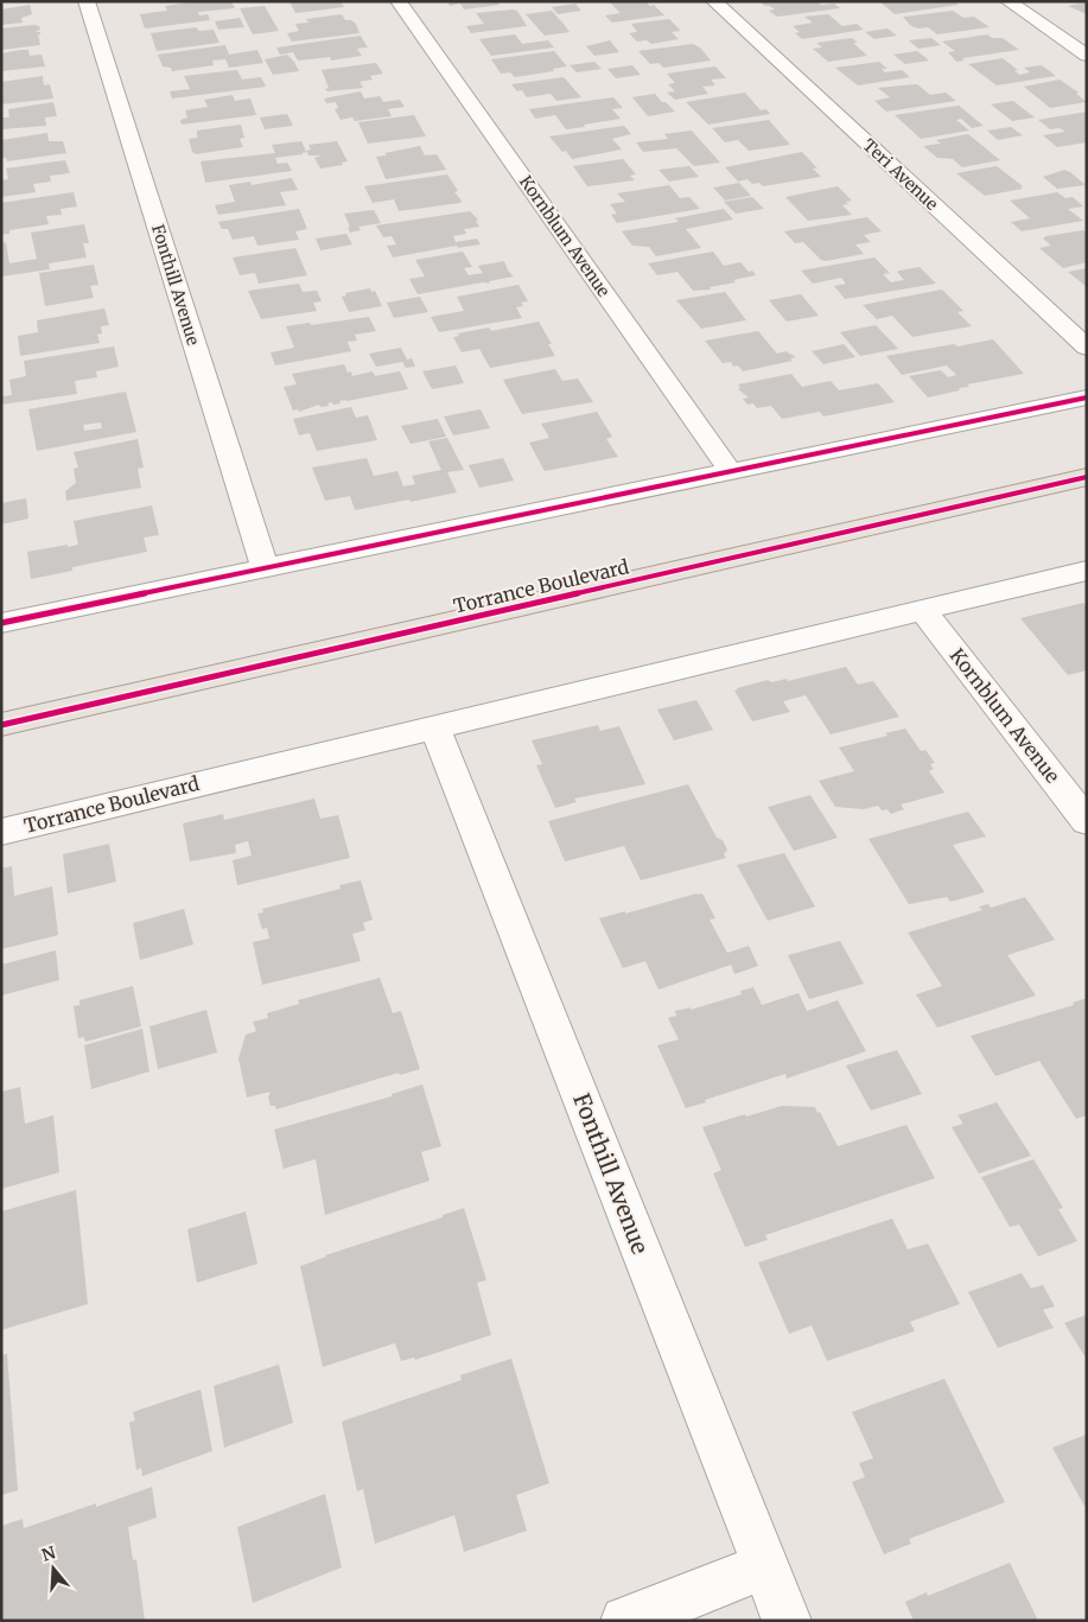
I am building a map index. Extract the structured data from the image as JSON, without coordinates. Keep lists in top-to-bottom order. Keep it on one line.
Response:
{"streets":{"main road":["Torrance Boulevard"],"street":["Teri Avenue","Kornblum Avenue","Fonthill Avenue"]},"crossings":[["Kornblum Avenue","Torrance Boulevard"],["Fonthill Avenue","Torrance Boulevard"]],"north":"top"}
